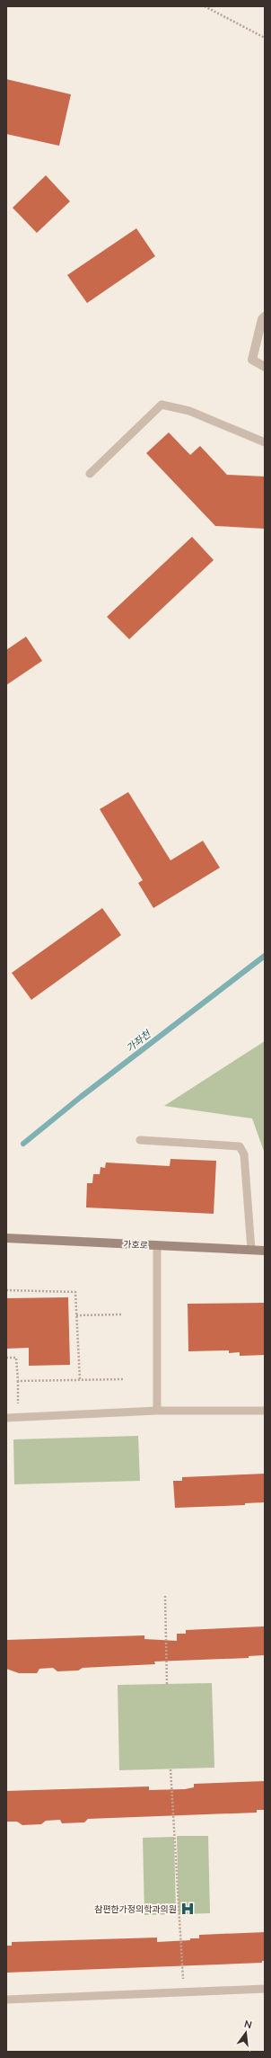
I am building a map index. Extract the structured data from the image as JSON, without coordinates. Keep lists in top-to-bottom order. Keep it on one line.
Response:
{"streets":{"street":["가호로"]},"water":["가좌천"],"places":{"hospital":["참편한가정의학과의원"]},"north":"top"}
